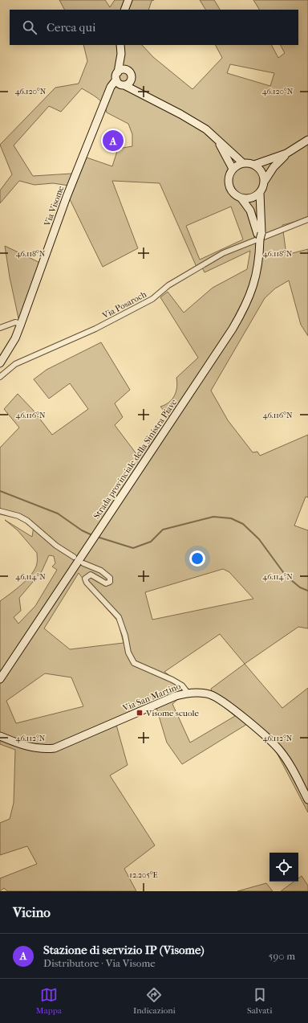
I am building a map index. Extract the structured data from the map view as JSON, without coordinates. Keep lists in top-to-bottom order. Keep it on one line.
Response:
{"streets":{"street":["Via Visome","Via Posaroch","Strada provinciale della Sinistra Piave","Via San Martino"]},"crossings":[["Via Posaroch","Strada provinciale della Sinistra Piave"]],"places":{"transit":["Visome scuole"]},"page":{"search":"Cerca qui","pins":"A","heading":"Vicino","list":[{"mark":"A","name":"Stazione di servizio IP (Visome)","note":"Distributore · Via Visome","value":"590 m"}],"nav":["Mappa","Indicazioni","Salvati"]},"coordinates":["46.120°N","46.118°N","46.116°N","46.114°N","46.112°N","12.205°E"]}
